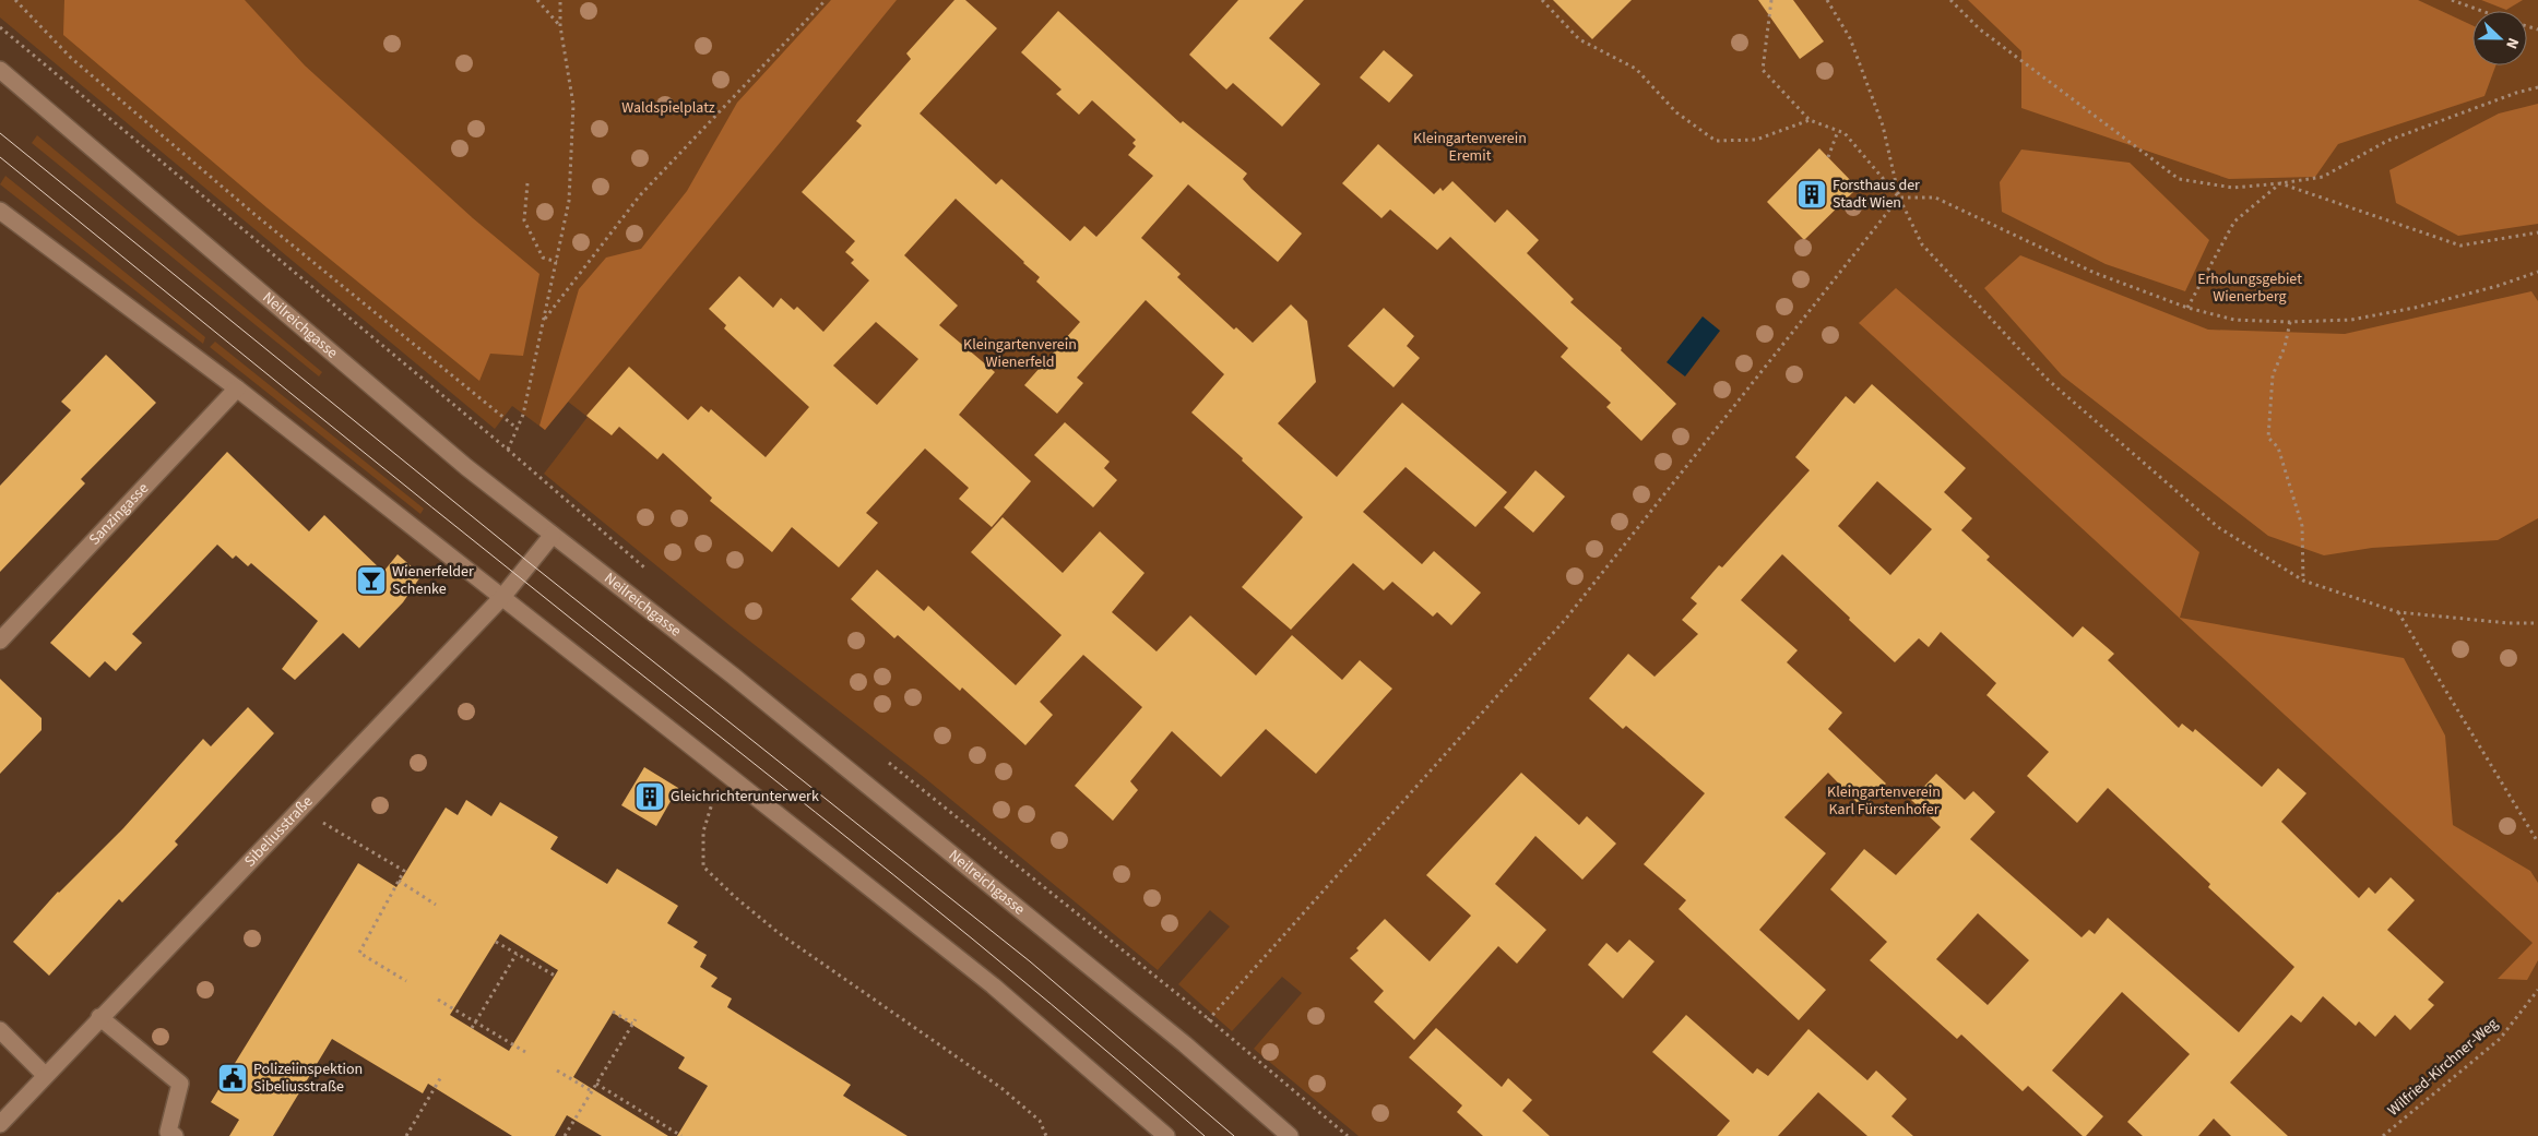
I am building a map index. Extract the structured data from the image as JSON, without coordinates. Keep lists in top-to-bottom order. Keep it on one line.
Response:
{"streets":{"street":["Neilreichgasse","Sanzingasse","Sibeliusstraße"],"path":["Wilfried-Kirchner-Weg"]},"crossings":[["Neilreichgasse","Sibeliusstraße"]],"parks":["Waldspielplatz","Kleingartenverein Eremit","Erholungsgebiet Wienerberg","Kleingartenverein Wienerfeld","Kleingartenverein Karl Fürstenhofer"],"places":{"building":["Forsthaus der Stadt Wien","Gleichrichterunterwerk"],"bar":["Wienerfelder Schenke"],"public building":["Polizeiinspektion Sibeliusstraße"]},"north":"right"}
